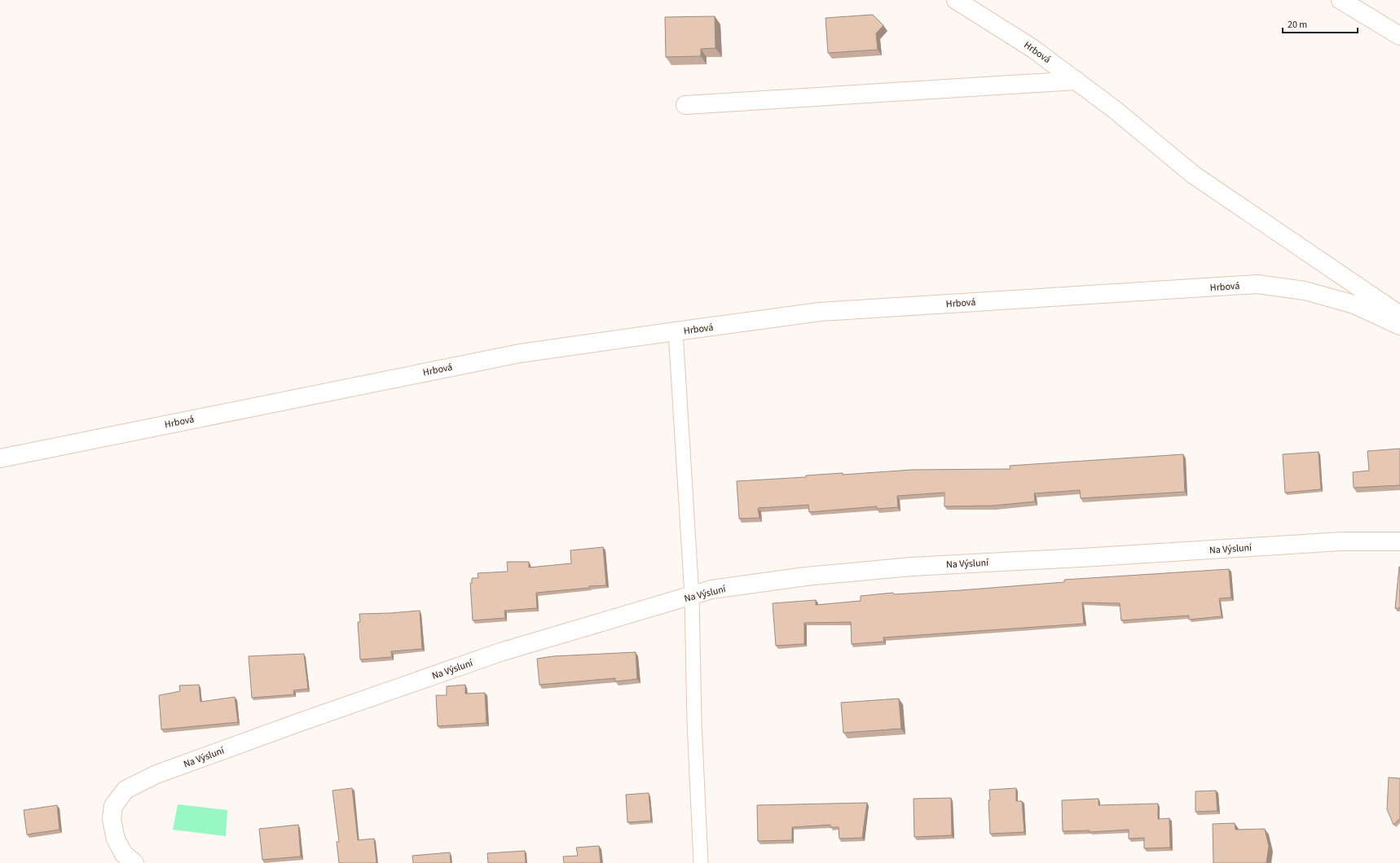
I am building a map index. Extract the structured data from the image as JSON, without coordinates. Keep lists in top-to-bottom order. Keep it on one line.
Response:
{"streets":{"street":["Hrbová","Na Výsluní"]},"scale_bar":"20 m"}
